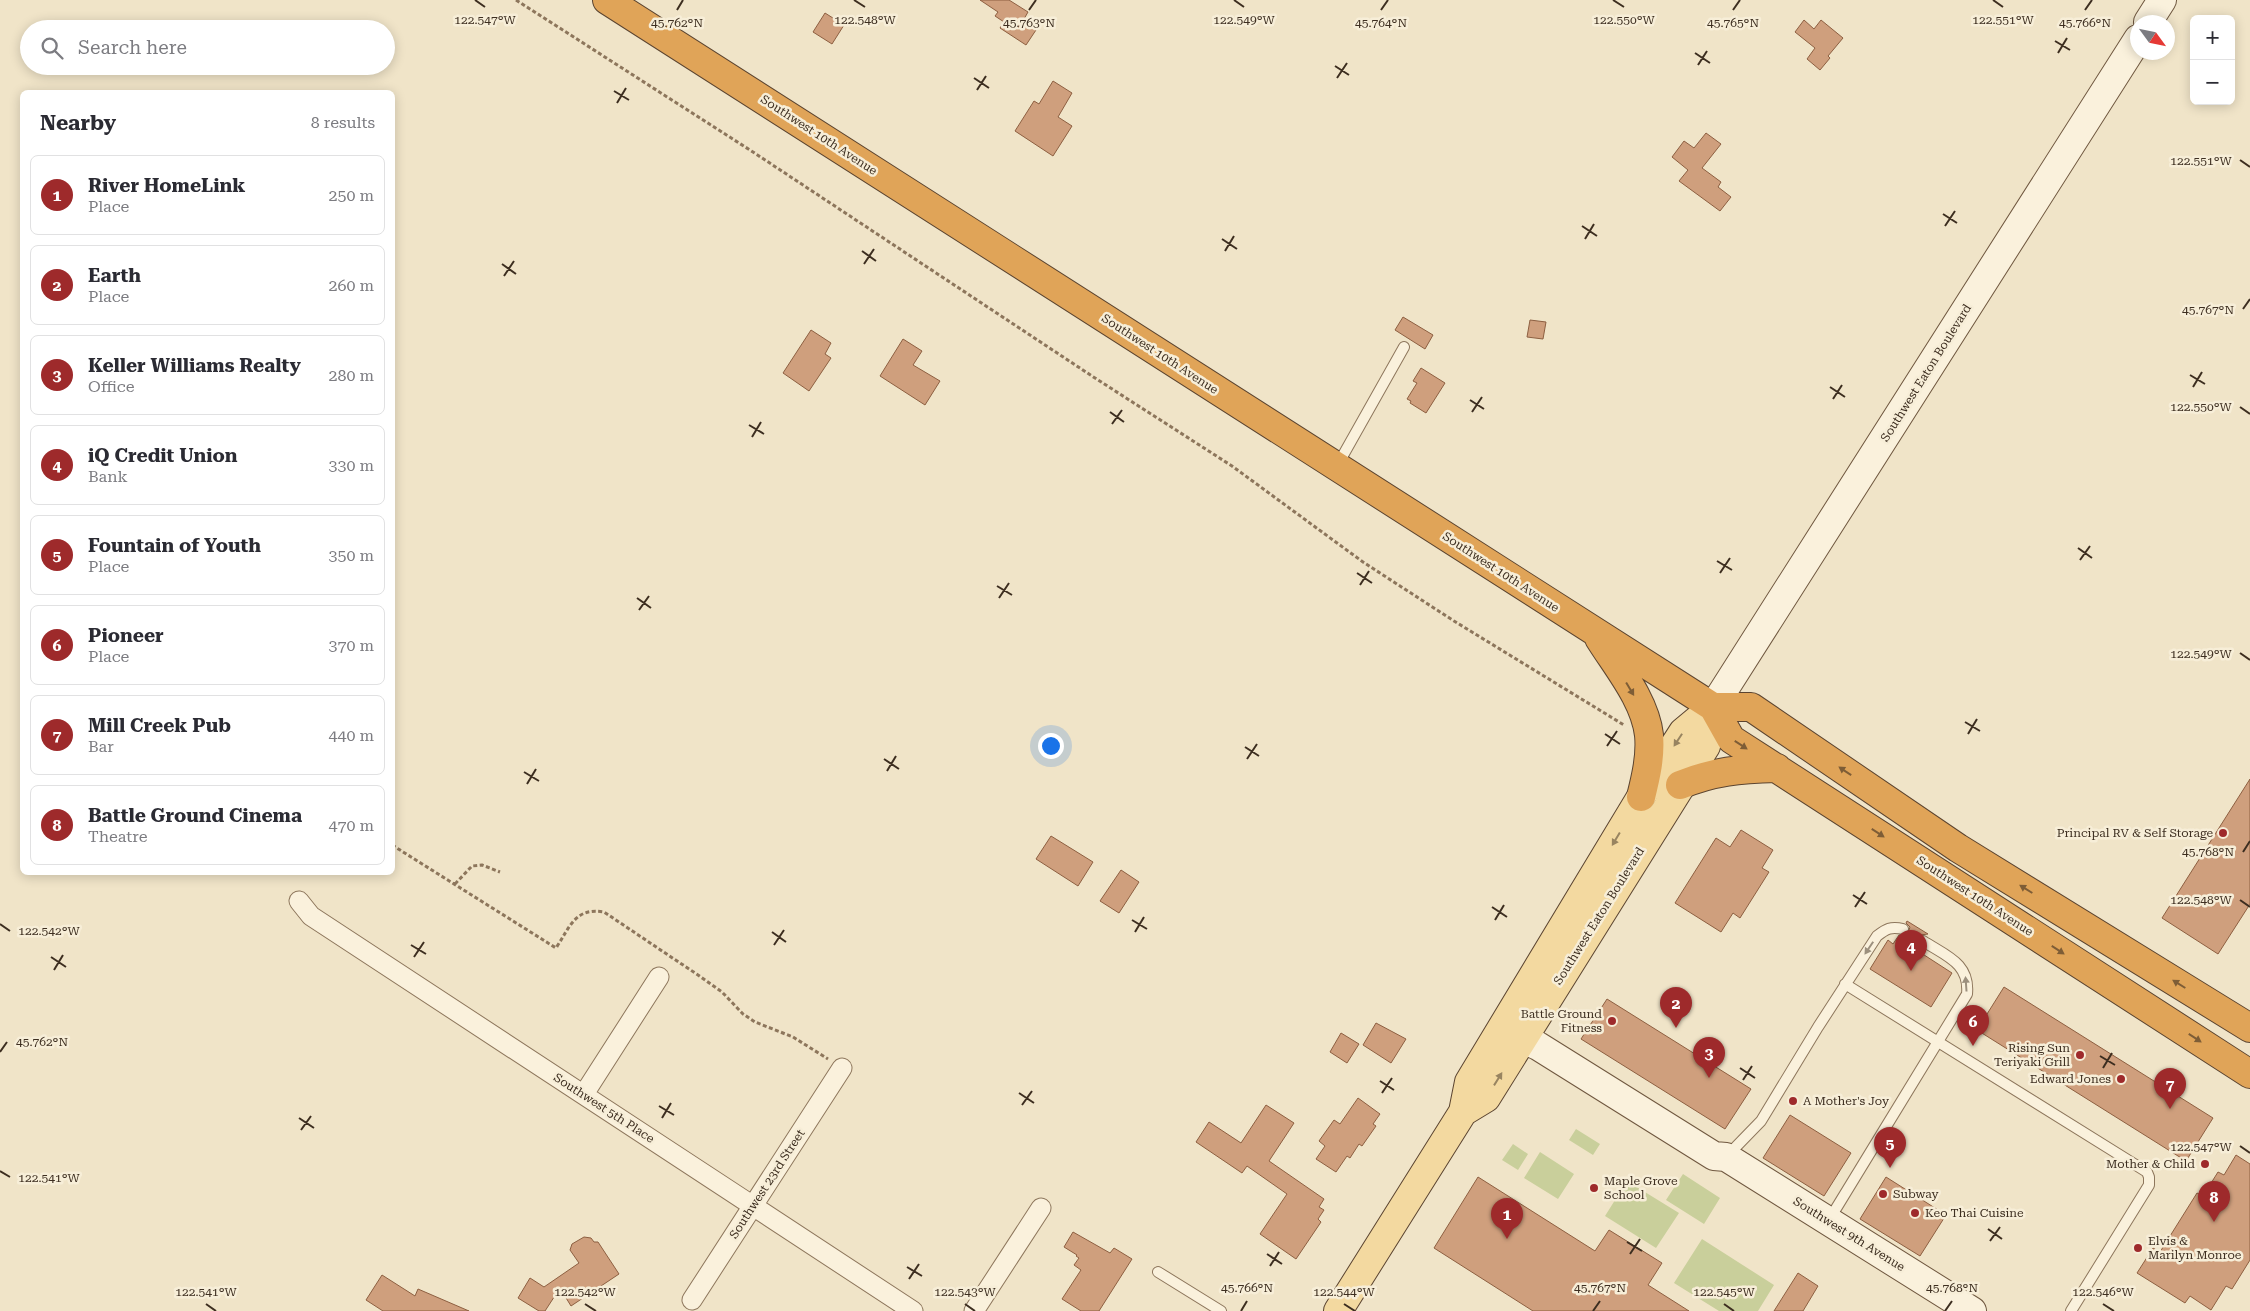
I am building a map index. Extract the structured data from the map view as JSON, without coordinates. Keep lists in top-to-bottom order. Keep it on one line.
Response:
{"streets":{"highway":["Southwest 10th Avenue"],"main road":["Southwest Eaton Boulevard","Southwest 9th Avenue"],"street":["Southwest 5th Place","Southwest 23rd Street"]},"crossings":[["Southwest 10th Avenue","Southwest Eaton Boulevard"],["Southwest Eaton Boulevard","Southwest 9th Avenue"],["Southwest 5th Place","Southwest 23rd Street"]],"places":["Principal RV & Self Storage","Battle Ground Fitness","Rising Sun Teriyaki Grill","Edward Jones","A Mother's Joy","Mother & Child","Maple Grove School","Subway","Keo Thai Cuisine","Elvis & Marilyn Monroe"],"north":"bottom right","page":{"map_buttons":["+","−"],"search":"Search here","heading":["Nearby","8 results"],"list":[{"mark":"1","name":"River HomeLink","note":"Place","value":"250 m"},{"mark":"2","name":"Earth","note":"Place","value":"260 m"},{"mark":"3","name":"Keller Williams Realty","note":"Office","value":"280 m"},{"mark":"4","name":"iQ Credit Union","note":"Bank","value":"330 m"},{"mark":"5","name":"Fountain of Youth","note":"Place","value":"350 m"},{"mark":"6","name":"Pioneer","note":"Place","value":"370 m"},{"mark":"7","name":"Mill Creek Pub","note":"Bar","value":"440 m"},{"mark":"8","name":"Battle Ground Cinema","note":"Theatre","value":"470 m"}],"pins":["4","2","6","3","7","5","8","1"]},"coordinates":["122.548°W","122.549°W","122.550°W","122.551°W","122.547°W","45.763°N","45.764°N","45.765°N","45.766°N","45.762°N","45.767°N","45.768°N","122.542°W","122.541°W","122.543°W","122.544°W","122.545°W","122.546°W"]}
